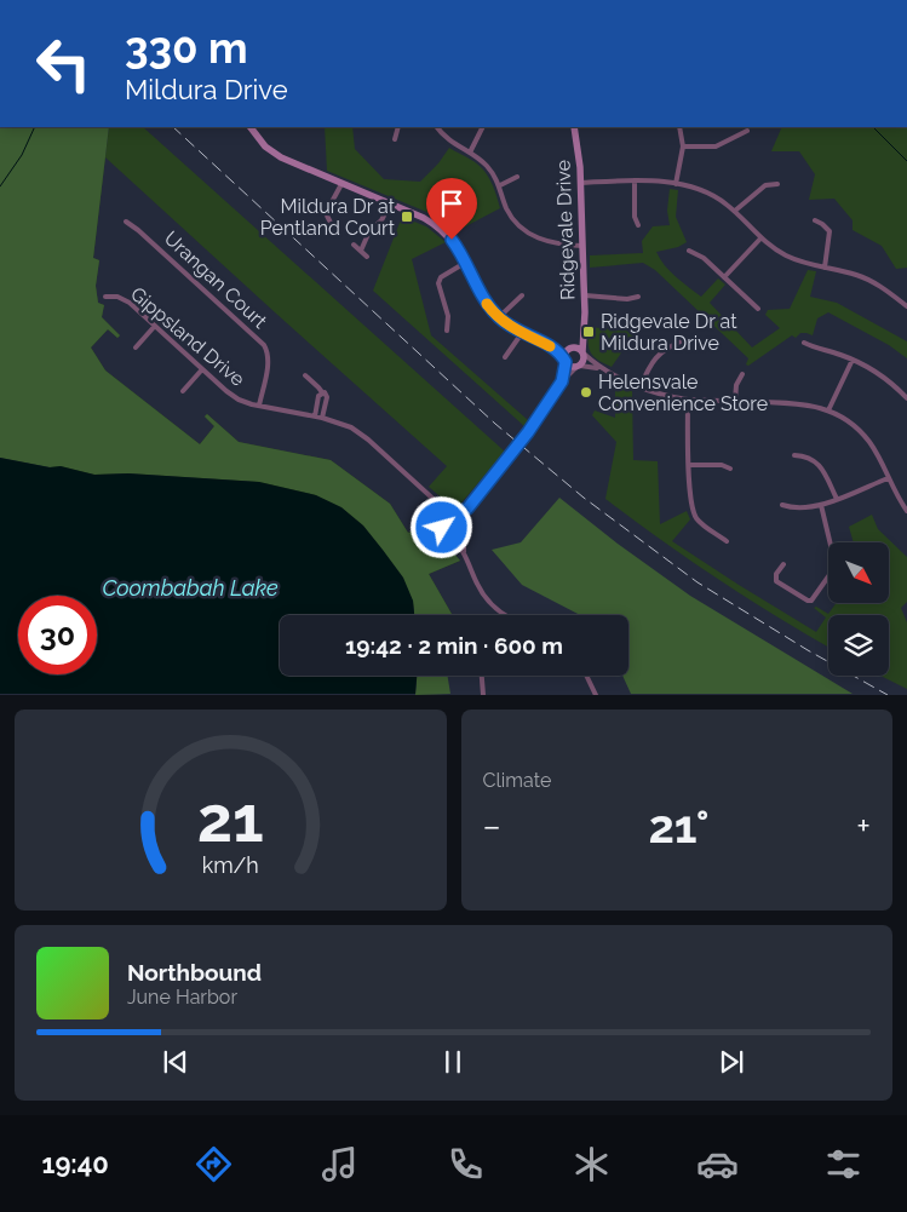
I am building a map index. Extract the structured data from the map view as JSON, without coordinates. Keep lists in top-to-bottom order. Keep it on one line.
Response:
{"streets":{"street":["Ridgevale Drive","Urangan Court","Gippsland Drive"]},"crossings":[["Urangan Court","Gippsland Drive"]],"water":["Coombabah Lake"],"places":{"transit":["Mildura Dr at Pentland Court","Ridgevale Dr at Mildura Drive"],"other":["Helensvale Convenience Store"]},"north":"bottom right","page":{"turn":["330 m","Mildura Drive"],"limit":"30","trip":"19:42 · 2 min · 600 m","tile":"Climate","heat":["−","21°","+"],"song":["Northbound","June Harbor"],"tabs":"19:40","gauge":["21","km/h"]}}
